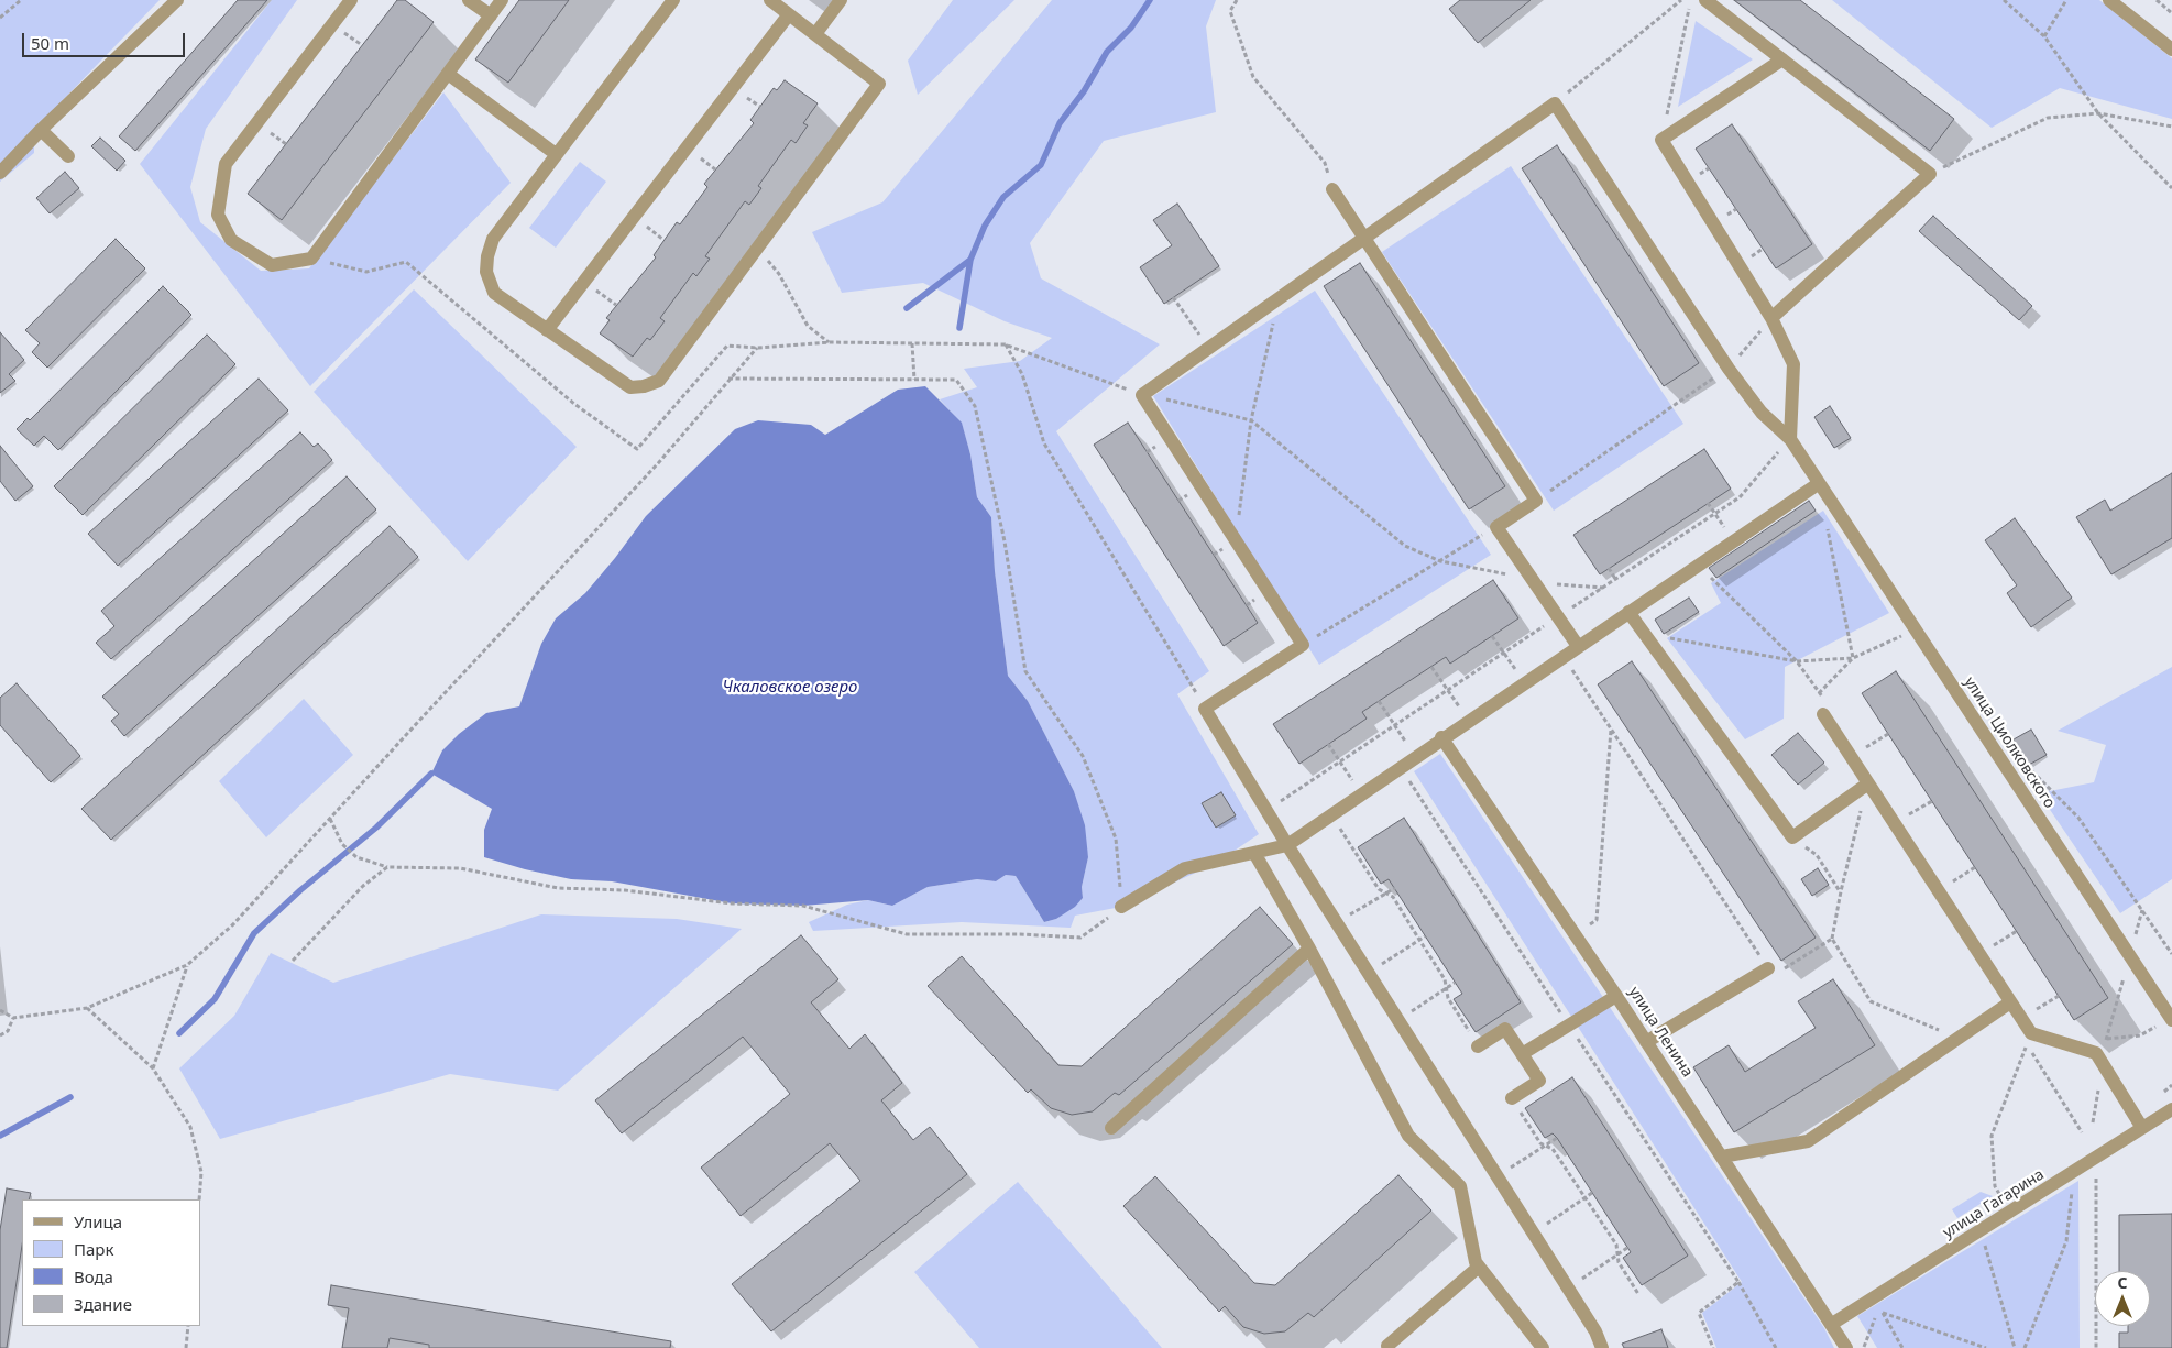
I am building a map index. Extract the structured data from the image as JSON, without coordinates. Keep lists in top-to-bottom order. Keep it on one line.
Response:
{"streets":{"street":["улица Циолковского","улица Ленина","улица Гагарина"]},"crossings":[["улица Ленина","улица Гагарина"]],"water":["Чкаловское озеро"],"legend":["Улица","Парк","Вода","Здание"],"scale_bar":"50 m","north":"top"}
